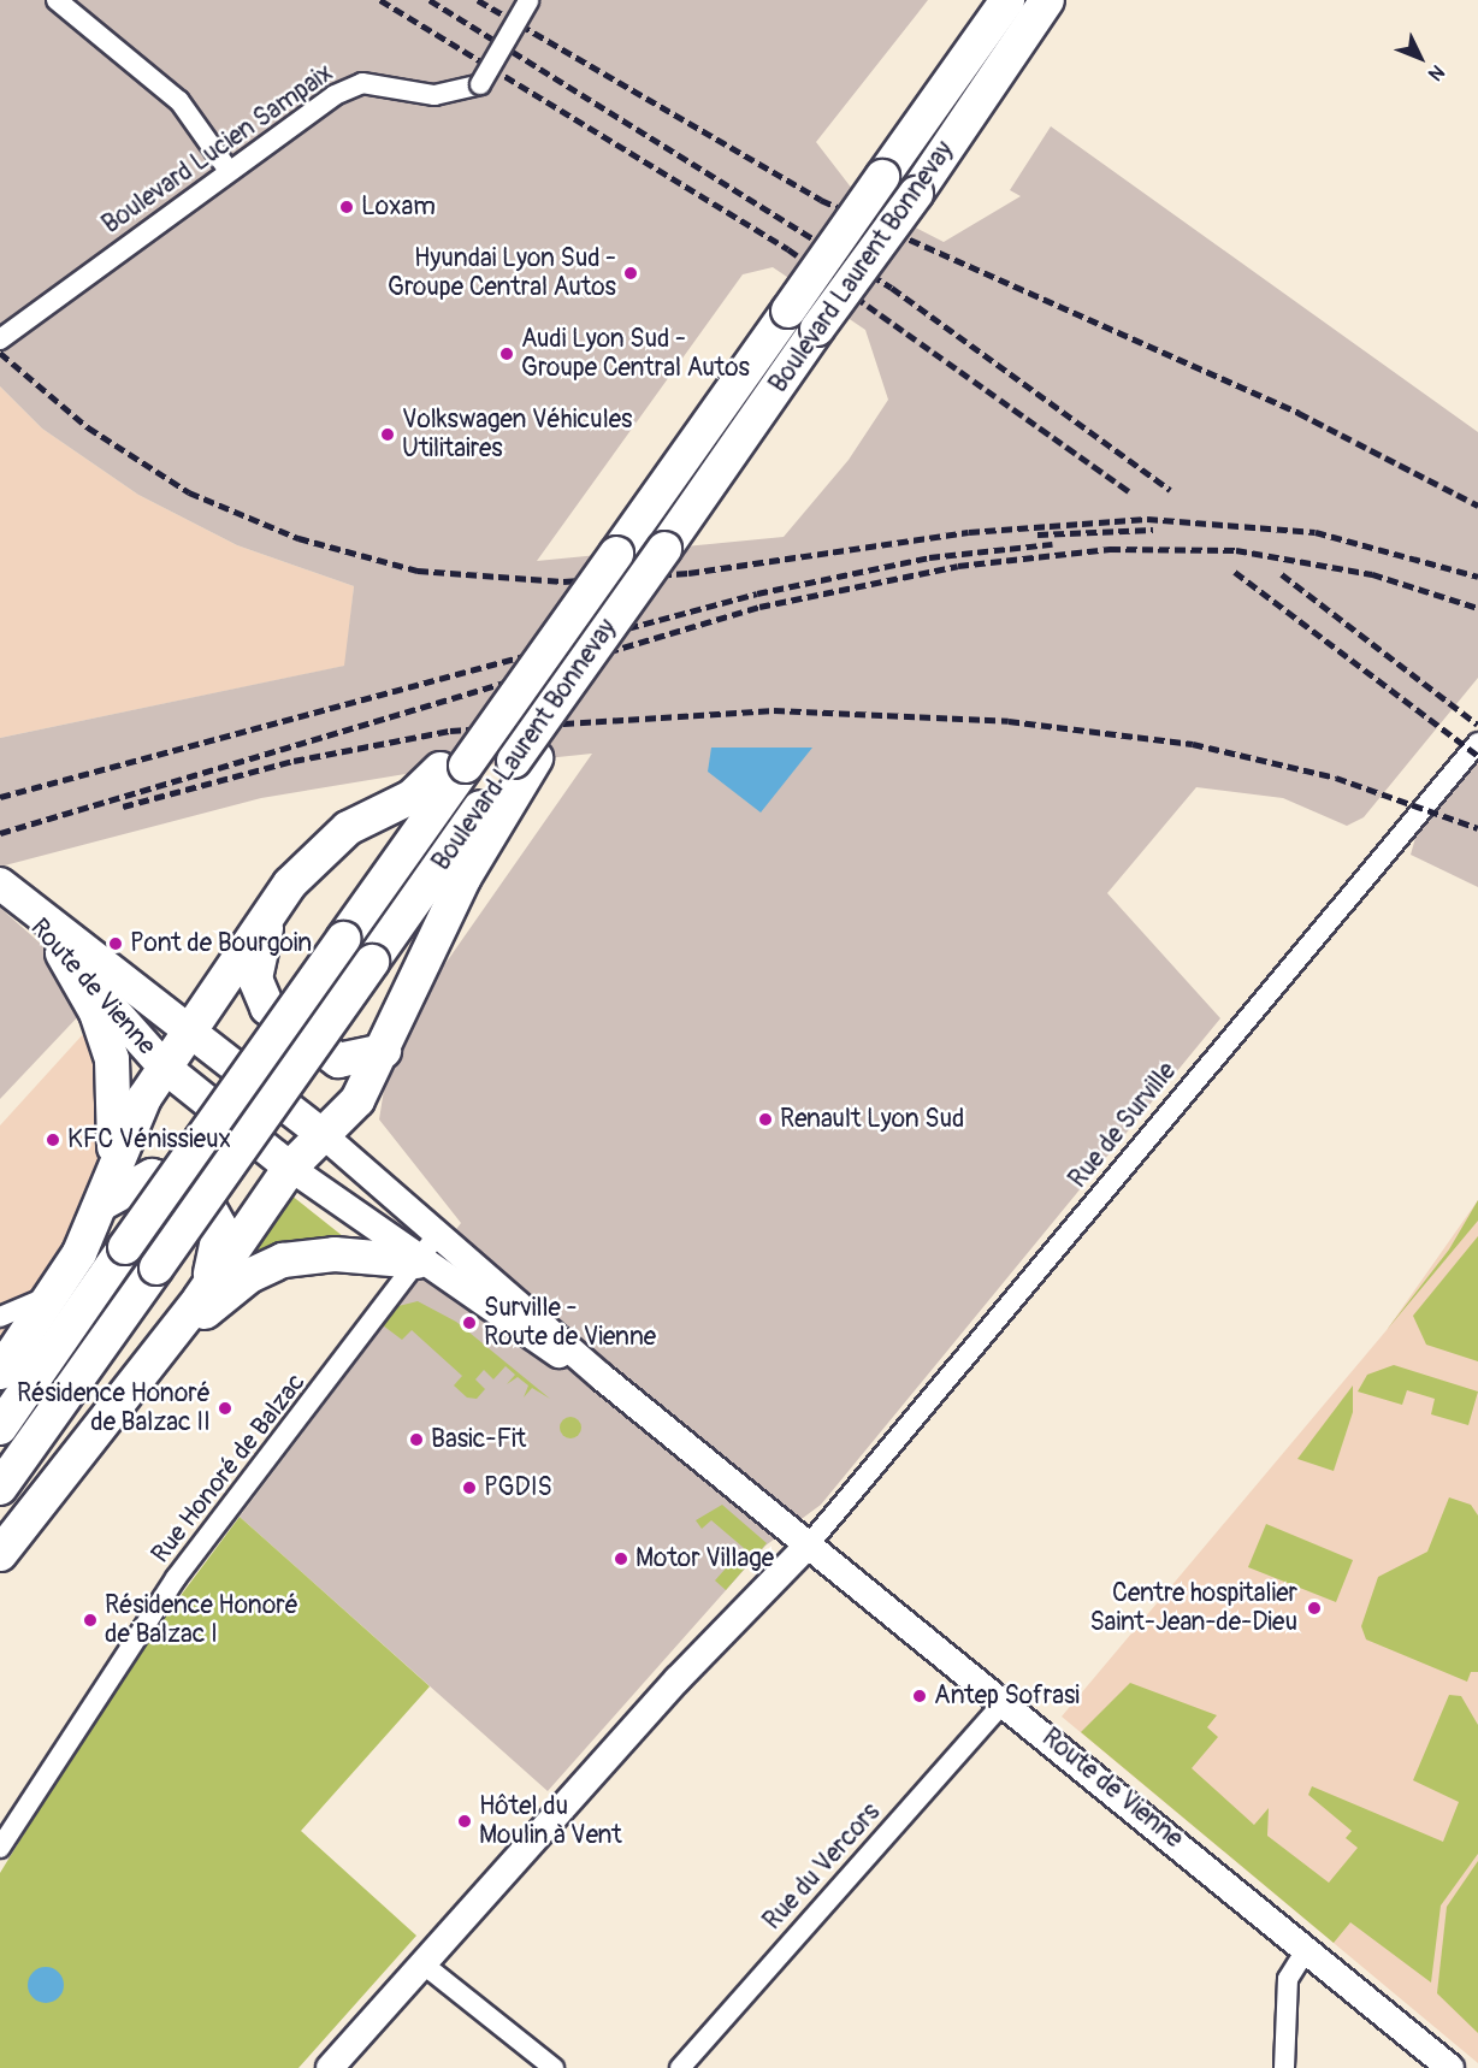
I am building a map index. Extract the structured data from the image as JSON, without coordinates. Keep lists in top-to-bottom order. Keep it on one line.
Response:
{"streets":{"highway":["Boulevard Laurent Bonnevay"],"main road":["Route de Vienne"],"street":["Boulevard Lucien Sampaix","Rue de Surville","Rue Honoré de Balzac","Rue du Vercors"]},"crossings":[["Route de Vienne","Rue de Surville"],["Route de Vienne","Rue Honoré de Balzac"],["Route de Vienne","Rue du Vercors"]],"places":["Loxam","Hyundai Lyon Sud - Groupe Central Autos","Audi Lyon Sud - Groupe Central Autos","Volkswagen Véhicules Utilitaires","Pont de Bourgoin","Renault Lyon Sud","KFC Vénissieux","Surville - Route de Vienne","Résidence Honoré de Balzac II","Basic-Fit","PGDIS","Motor Village","Centre hospitalier Saint-Jean-de-Dieu","Résidence Honoré de Balzac I","Antep Sofrasi","Hôtel du Moulin à Vent"],"north":"bottom right"}
